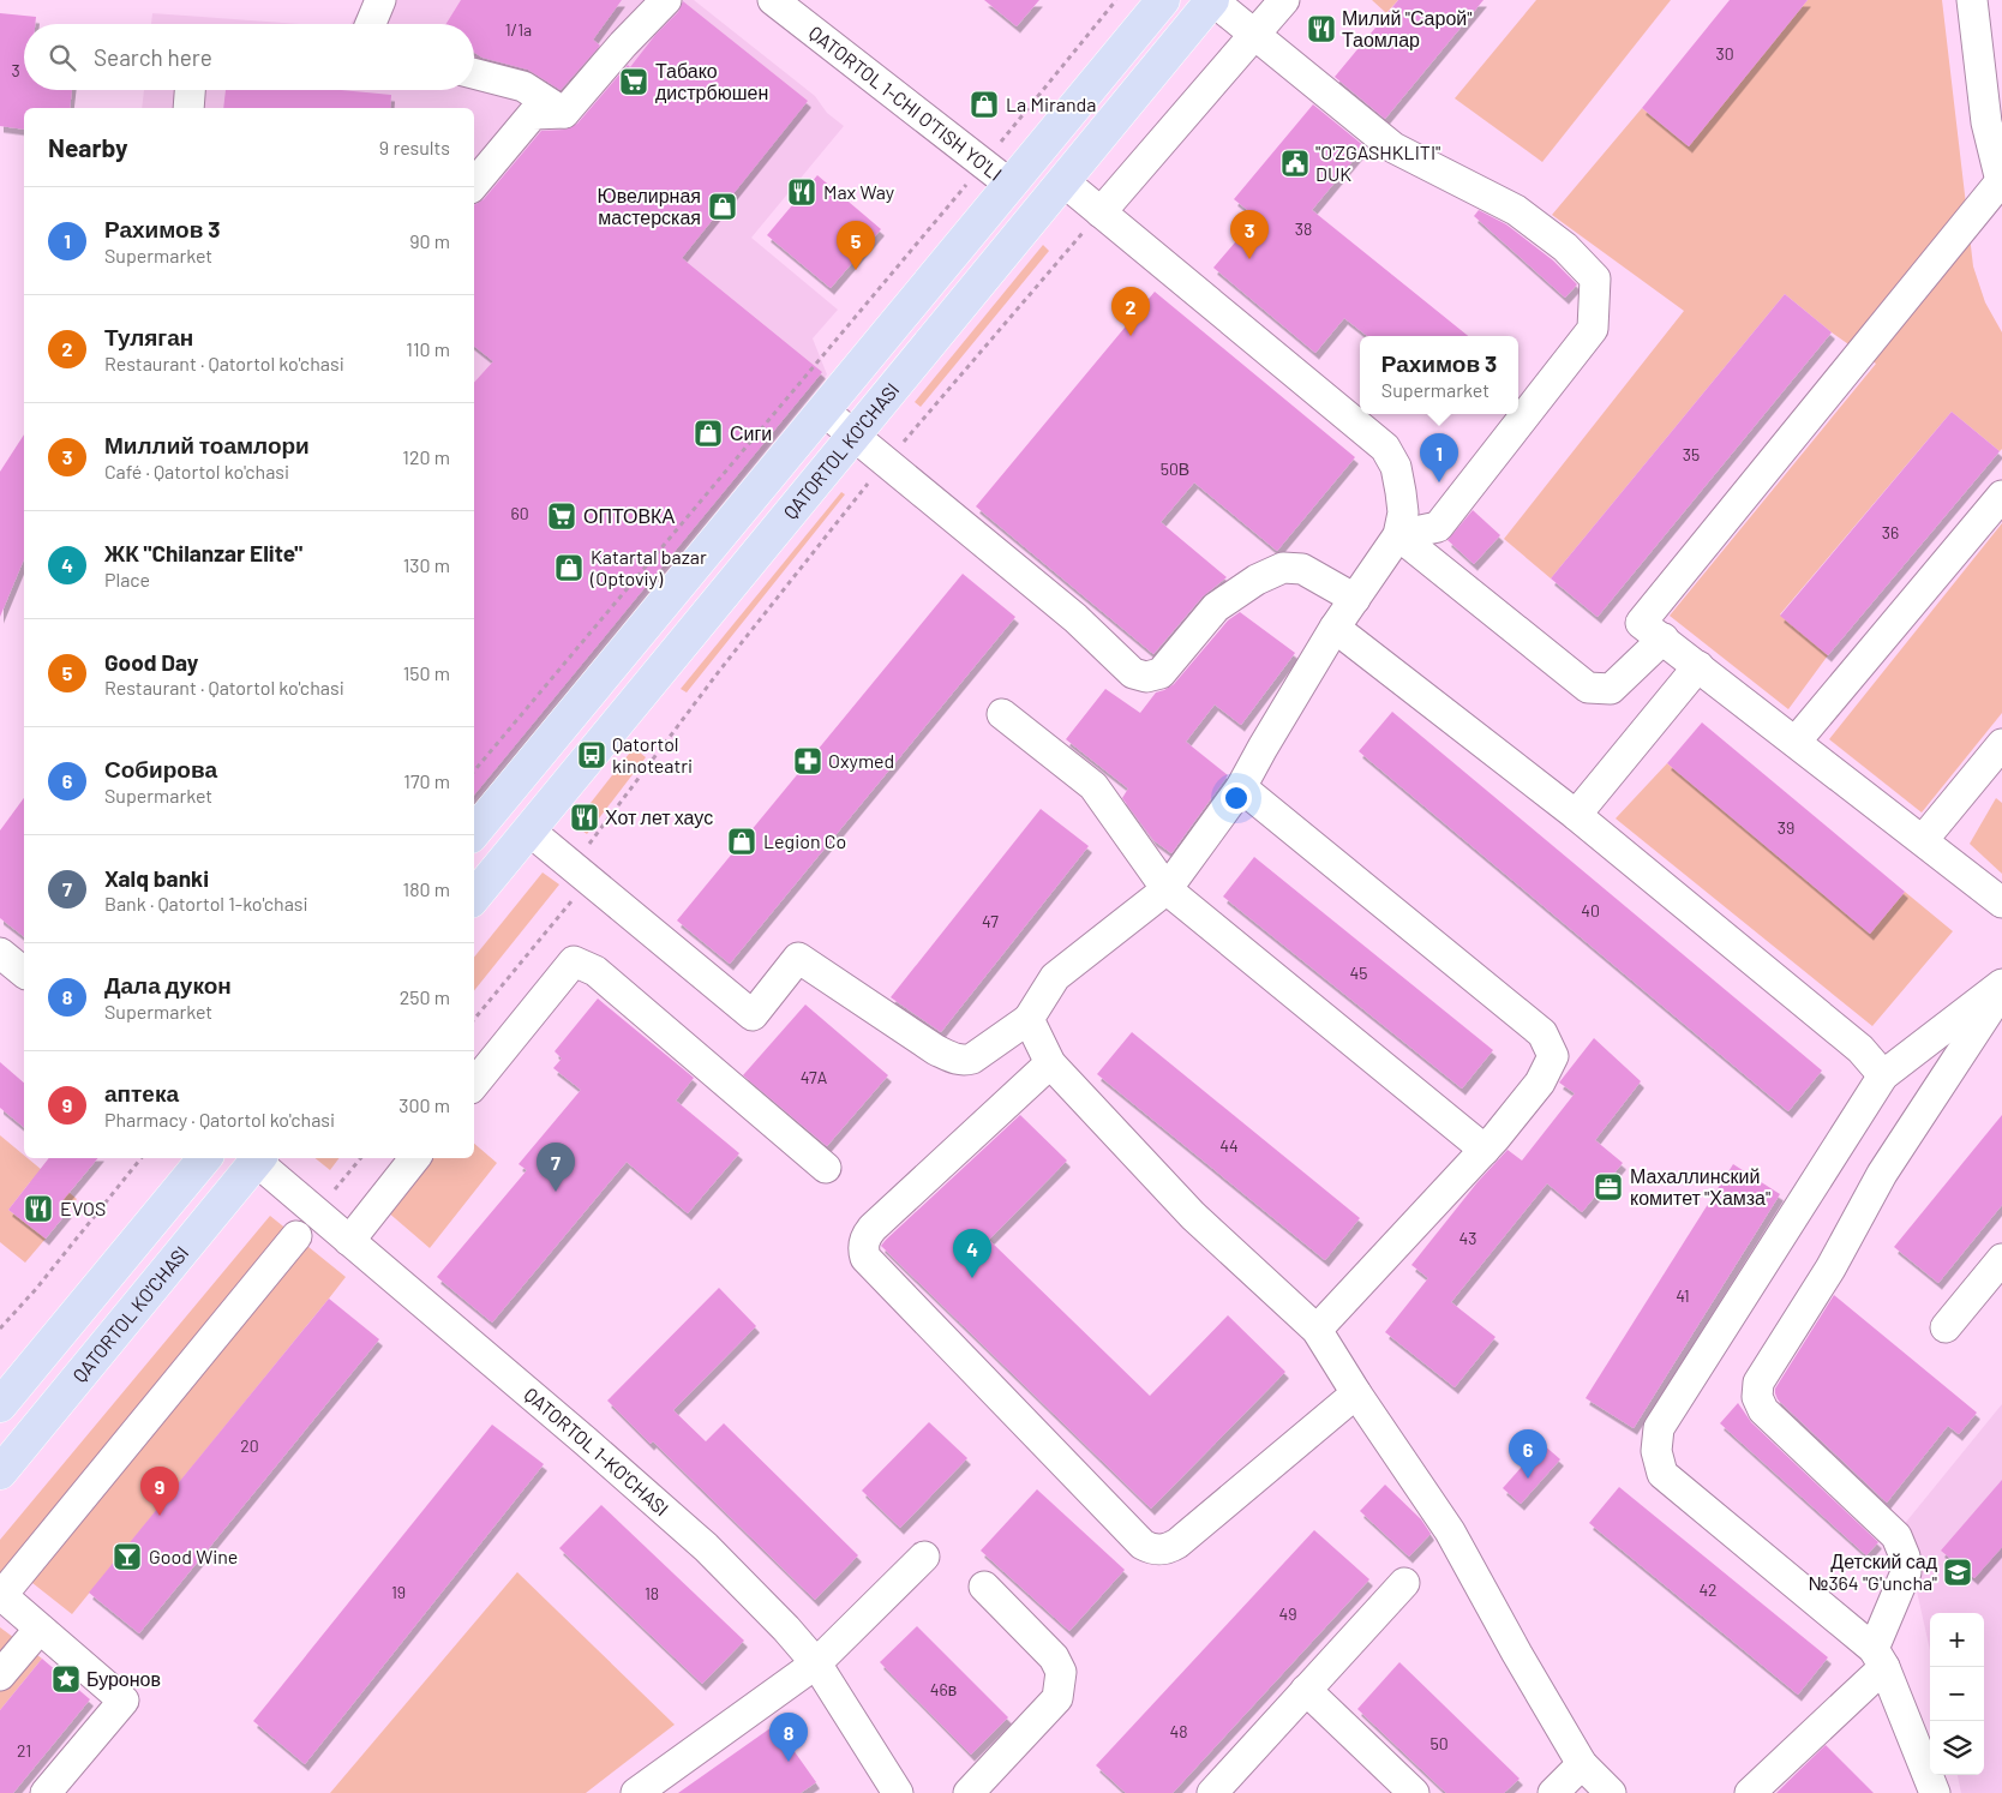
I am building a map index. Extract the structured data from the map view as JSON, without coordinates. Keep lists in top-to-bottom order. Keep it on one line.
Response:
{"streets":{"main road":["QATORTOL KO'CHASI"],"street":["QATORTOL 1-CHI O'TISH YO'LI","QATORTOL 1-KO'CHASI"]},"crossings":[["QATORTOL 1-CHI O'TISH YO'LI","QATORTOL KO'CHASI"]],"places":{"restaurant":["Милий \"Сарой\" Таомлар","Max Way","Хот лет хаус","EVOS"],"supermarket":["Табако дистрбюшен","ОПТОВКА"],"shop":["La Miranda","Ювелирная мастерская","Сиги","Katartal bazar (Optoviy)","Legion Co"],"public building":["\"O'ZGASHKLITI\" DUK"],"bus stop":["Qatortol kinoteatri"],"pharmacy":["Oxymed"],"office":["Махаллинский комитет \"Хамза\""],"bar":["Good Wine"],"school or university":["Детский сад №364 \"G'uncha\""],"place":["Буронов"]},"house_numbers":["1/1a","30","3","38","35","50В","60","36","39","40","47","45","47A","44","43","41","20","42","19","18","49","46в","48","50","21"],"page":{"search":"Search here","heading":["Nearby","9 results"],"list":[{"mark":"1","name":"Рахимов 3","note":"Supermarket","value":"90 m"},{"mark":"2","name":"Туляган","note":"Restaurant · Qatortol ko'chasi","value":"110 m"},{"mark":"3","name":"Миллий тоамлори","note":"Café · Qatortol ko'chasi","value":"120 m"},{"mark":"4","name":"ЖК \"Chilanzar Elite\"","note":"Place","value":"130 m"},{"mark":"5","name":"Good Day","note":"Restaurant · Qatortol ko'chasi","value":"150 m"},{"mark":"6","name":"Собирова","note":"Supermarket","value":"170 m"},{"mark":"7","name":"Xalq banki","note":"Bank · Qatortol 1-ko'chasi","value":"180 m"},{"mark":"8","name":"Дала дукон","note":"Supermarket","value":"250 m"},{"mark":"9","name":"аптека","note":"Pharmacy · Qatortol ko'chasi","value":"300 m"}],"pins":["3","5","2","1","7","4","6","9","8"],"popup":["Рахимов 3","Supermarket"],"map_buttons":["+","−"]}}
